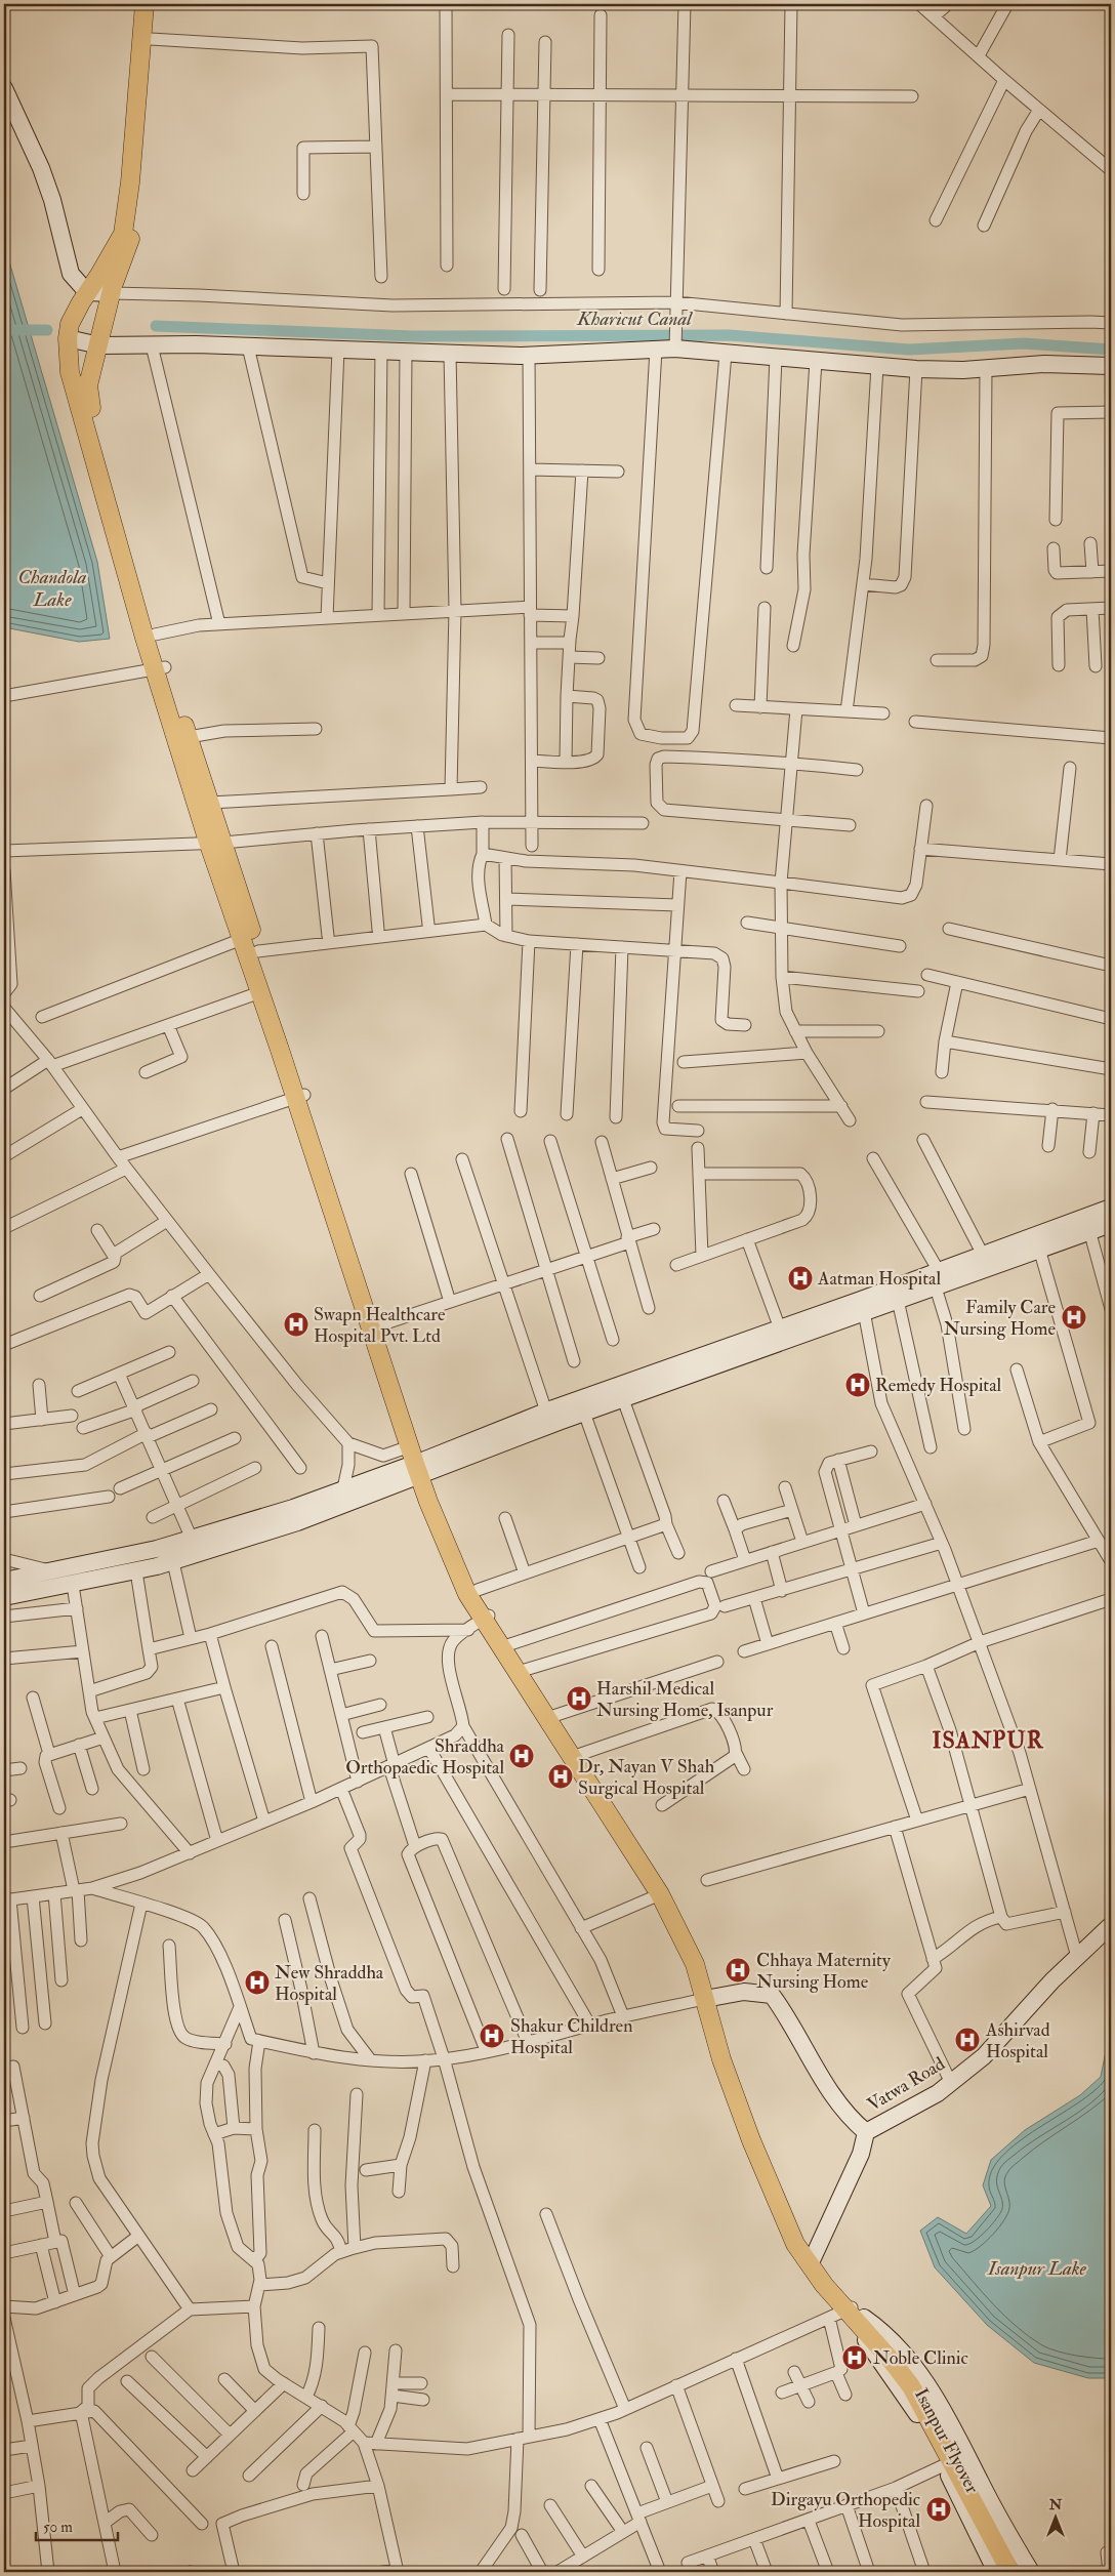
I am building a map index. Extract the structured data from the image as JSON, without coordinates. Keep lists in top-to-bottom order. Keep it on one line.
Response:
{"streets":{"main road":["Isanpur Flyover"],"street":["Vatwa Road"]},"crossings":[["Vatwa Road","Isanpur Flyover"]],"districts":["ISANPUR"],"water":["Kharicut Canal","Chandola Lake","Isanpur Lake"],"places":{"hospital":["Aatman Hospital","Family Care Nursing Home","Swapn Healthcare Hospital Pvt. Ltd","Remedy Hospital","Harshil Medical Nursing Home, Isanpur","Shraddha Orthopaedic Hospital","Dr, Nayan V Shah Surgical Hospital","Chhaya Maternity Nursing Home","New Shraddha Hospital","Shakur Children Hospital","Ashirvad Hospital","Noble Clinic","Dirgayu Orthopedic Hospital"]},"scale_bar":"50 m","north":"top"}
